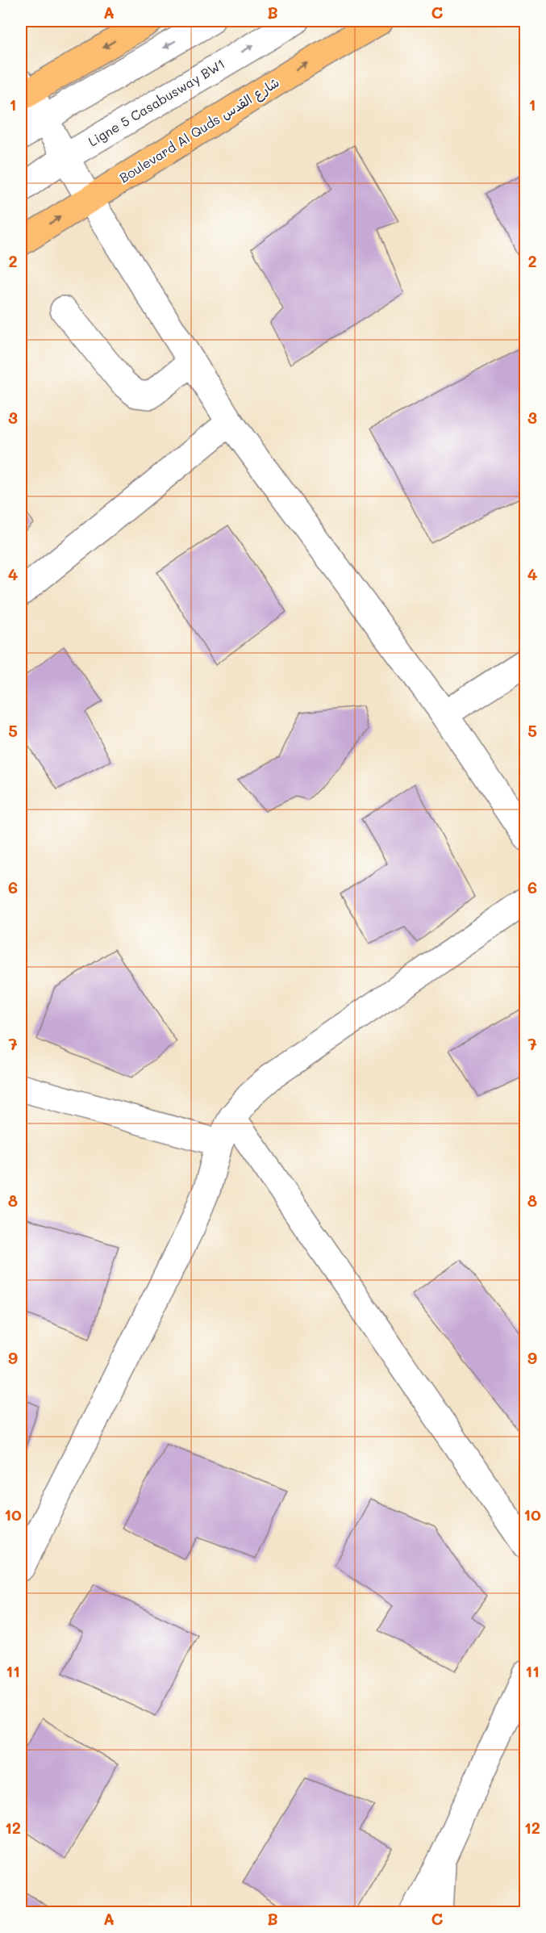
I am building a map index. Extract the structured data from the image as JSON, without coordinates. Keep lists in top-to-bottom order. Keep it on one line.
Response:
{"streets":{"main road":["Boulevard Al Quds شارع القدس"],"street":["Ligne 5 Casabusway BW1"]},"grid":{"columns":["A","B","C"],"rows":["1","2","3","4","5","6","7","8","9","10","11","12"]}}
